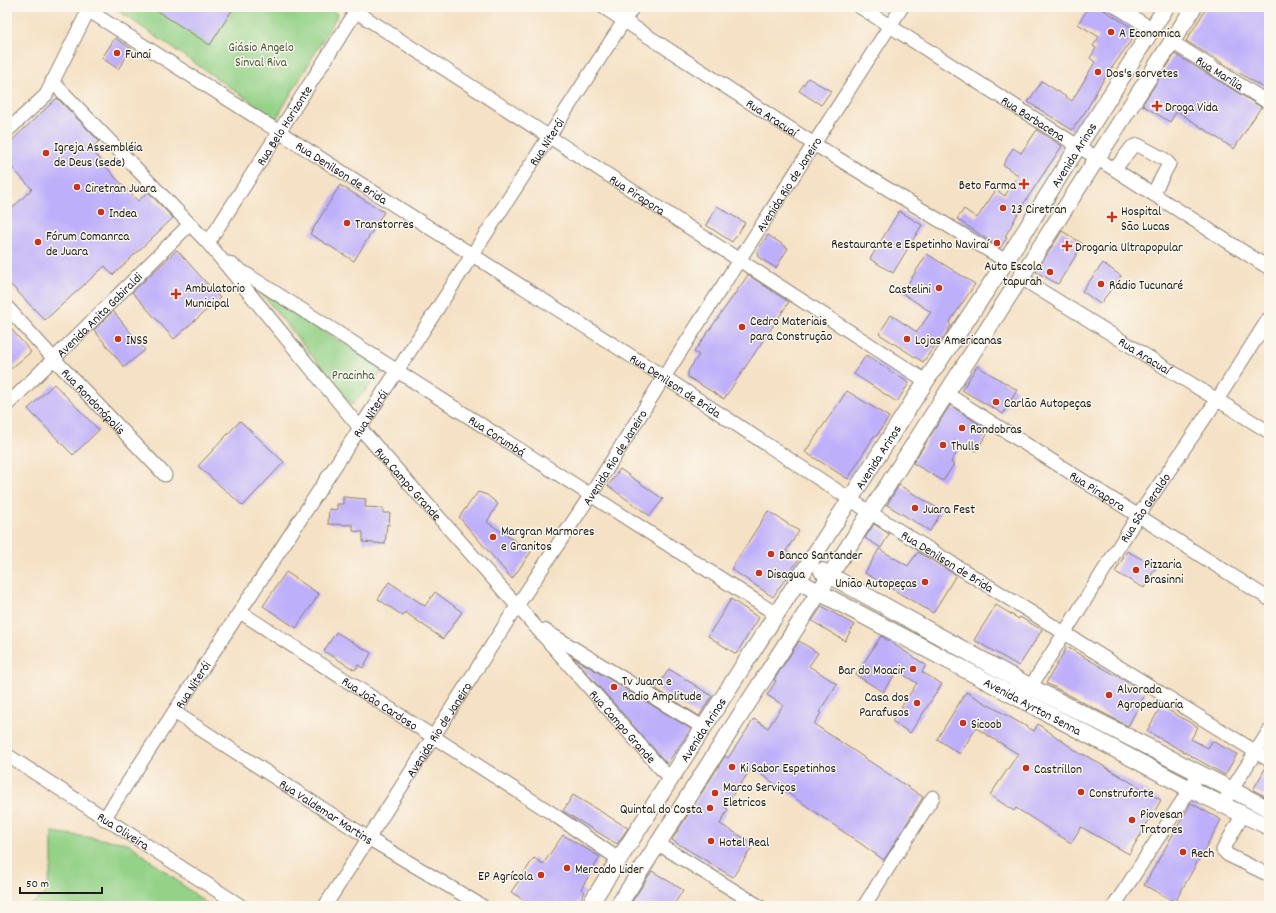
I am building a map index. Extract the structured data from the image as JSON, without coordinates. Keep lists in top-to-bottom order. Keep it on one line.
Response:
{"streets":{"main road":["Avenida Arinos","Avenida Ayrton Senna"],"street":["Rua Marília","Rua Aracuaí","Rua Barbacena","Rua Belo Horizonte","Rua Niterói","Rua Denilson de Brida","Avenida Rio de Janeiro","Rua Pirapora","Avenida Anita Gabiraldi","Rua Rondonópolis","Rua Corumbá","Rua Campo Grande","Rua São Geraldo","Rua João Cardoso","Rua Valdemar Martins","Rua Oliveira"]},"crossings":[["Rua Marília","Avenida Arinos"],["Rua Aracuaí","Rua Niterói"],["Rua Aracuaí","Avenida Arinos"],["Rua Aracuaí","Avenida Rio de Janeiro"],["Rua Aracuaí","Rua São Geraldo"],["Rua Barbacena","Avenida Arinos"],["Rua Barbacena","Avenida Rio de Janeiro"],["Rua Belo Horizonte","Rua Denilson de Brida"],["Rua Belo Horizonte","Rua Pirapora"],["Rua Belo Horizonte","Rua Campo Grande"],["Rua Niterói","Rua Denilson de Brida"],["Rua Niterói","Rua Pirapora"],["Rua Niterói","Rua Corumbá"],["Rua Niterói","Rua Campo Grande"],["Rua Niterói","Rua João Cardoso"],["Rua Niterói","Rua Valdemar Martins"],["Rua Niterói","Rua Oliveira"],["Avenida Arinos","Rua Denilson de Brida"],["Avenida Arinos","Rua Pirapora"],["Avenida Arinos","Rua Corumbá"],["Avenida Arinos","Rua Campo Grande"],["Avenida Arinos","Rua João Cardoso"],["Avenida Arinos","Avenida Ayrton Senna"],["Rua Denilson de Brida","Avenida Rio de Janeiro"],["Rua Denilson de Brida","Rua São Geraldo"],["Avenida Rio de Janeiro","Rua Pirapora"],["Avenida Rio de Janeiro","Rua Corumbá"],["Avenida Rio de Janeiro","Rua Campo Grande"],["Avenida Rio de Janeiro","Rua João Cardoso"],["Avenida Rio de Janeiro","Rua Valdemar Martins"],["Rua Pirapora","Rua São Geraldo"],["Avenida Anita Gabiraldi","Rua Rondonópolis"],["Avenida Anita Gabiraldi","Rua Campo Grande"],["Rua Corumbá","Rua Campo Grande"],["Rua São Geraldo","Avenida Ayrton Senna"]],"parks":["Giásio Angelo Sinval Riva","Pracinha"],"places":{"other":["A Economica","Funai","Dos's sorvetes","Igreja Assembléia de Deus (sede)","Ciretran Juara","23 Ciretran","Indea","Transtorres","Fórum Comanrca de Juara","Restaurante e Espetinho Naviraí","Auto Escola tapurah","Rádio Tucunaré","Castelini","Cedro Materiais para Construção","INSS","Lojas Americanas","Carlão Autopeças","Rondobras","Thulls","Juara Fest","Margran Marmores e Granitos","Banco Santander","Pizzaria Brasinni","Disagua","União Autopeças","Bar do Moacir","Tv Juara e Radio Amplitude","Alvorada Agropeduaria","Casa dos Parafusos","Sicoob","Ki Sabor Espetinhos","Castrillon","Construforte","Marco Serviços Eletricos","Quintal do Costa","Piovesan Tratores","Hotel Real","Rech","Mercado Lider","EP Agrícola"],"health":["Droga Vida","Beto Farma","Hospital São Lucas","Drogaria Ultrapopular","Ambulatorio Municipal"]},"scale_bar":"50 m"}
